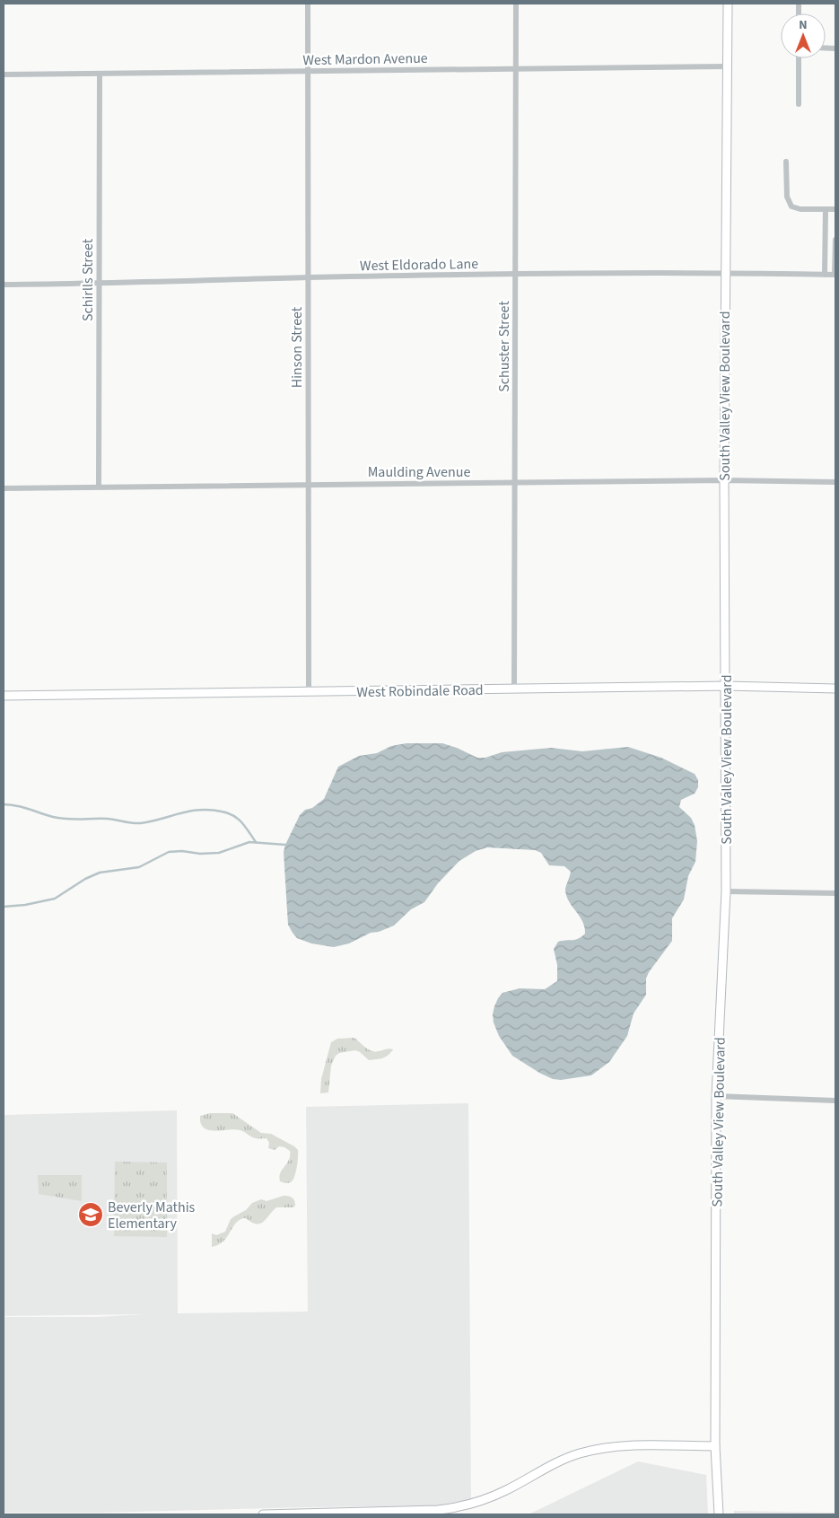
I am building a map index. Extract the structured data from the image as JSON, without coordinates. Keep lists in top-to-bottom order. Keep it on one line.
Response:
{"streets":{"main road":["South Valley View Boulevard","West Robindale Road"],"street":["West Mardon Avenue","West Eldorado Lane","Schirlls Street","Schuster Street","Hinson Street","Maulding Avenue"]},"crossings":[["West Mardon Avenue","Schirlls Street"],["West Mardon Avenue","Schuster Street"],["West Mardon Avenue","Hinson Street"],["West Mardon Avenue","South Valley View Boulevard"],["West Eldorado Lane","Schirlls Street"],["West Eldorado Lane","Schuster Street"],["West Eldorado Lane","Hinson Street"],["West Eldorado Lane","South Valley View Boulevard"],["Schirlls Street","Maulding Avenue"],["Schuster Street","Maulding Avenue"],["Schuster Street","West Robindale Road"],["Hinson Street","Maulding Avenue"],["Hinson Street","West Robindale Road"],["South Valley View Boulevard","Maulding Avenue"],["South Valley View Boulevard","West Robindale Road"]],"places":{"school or university":["Beverly Mathis Elementary"]},"north":"top"}
